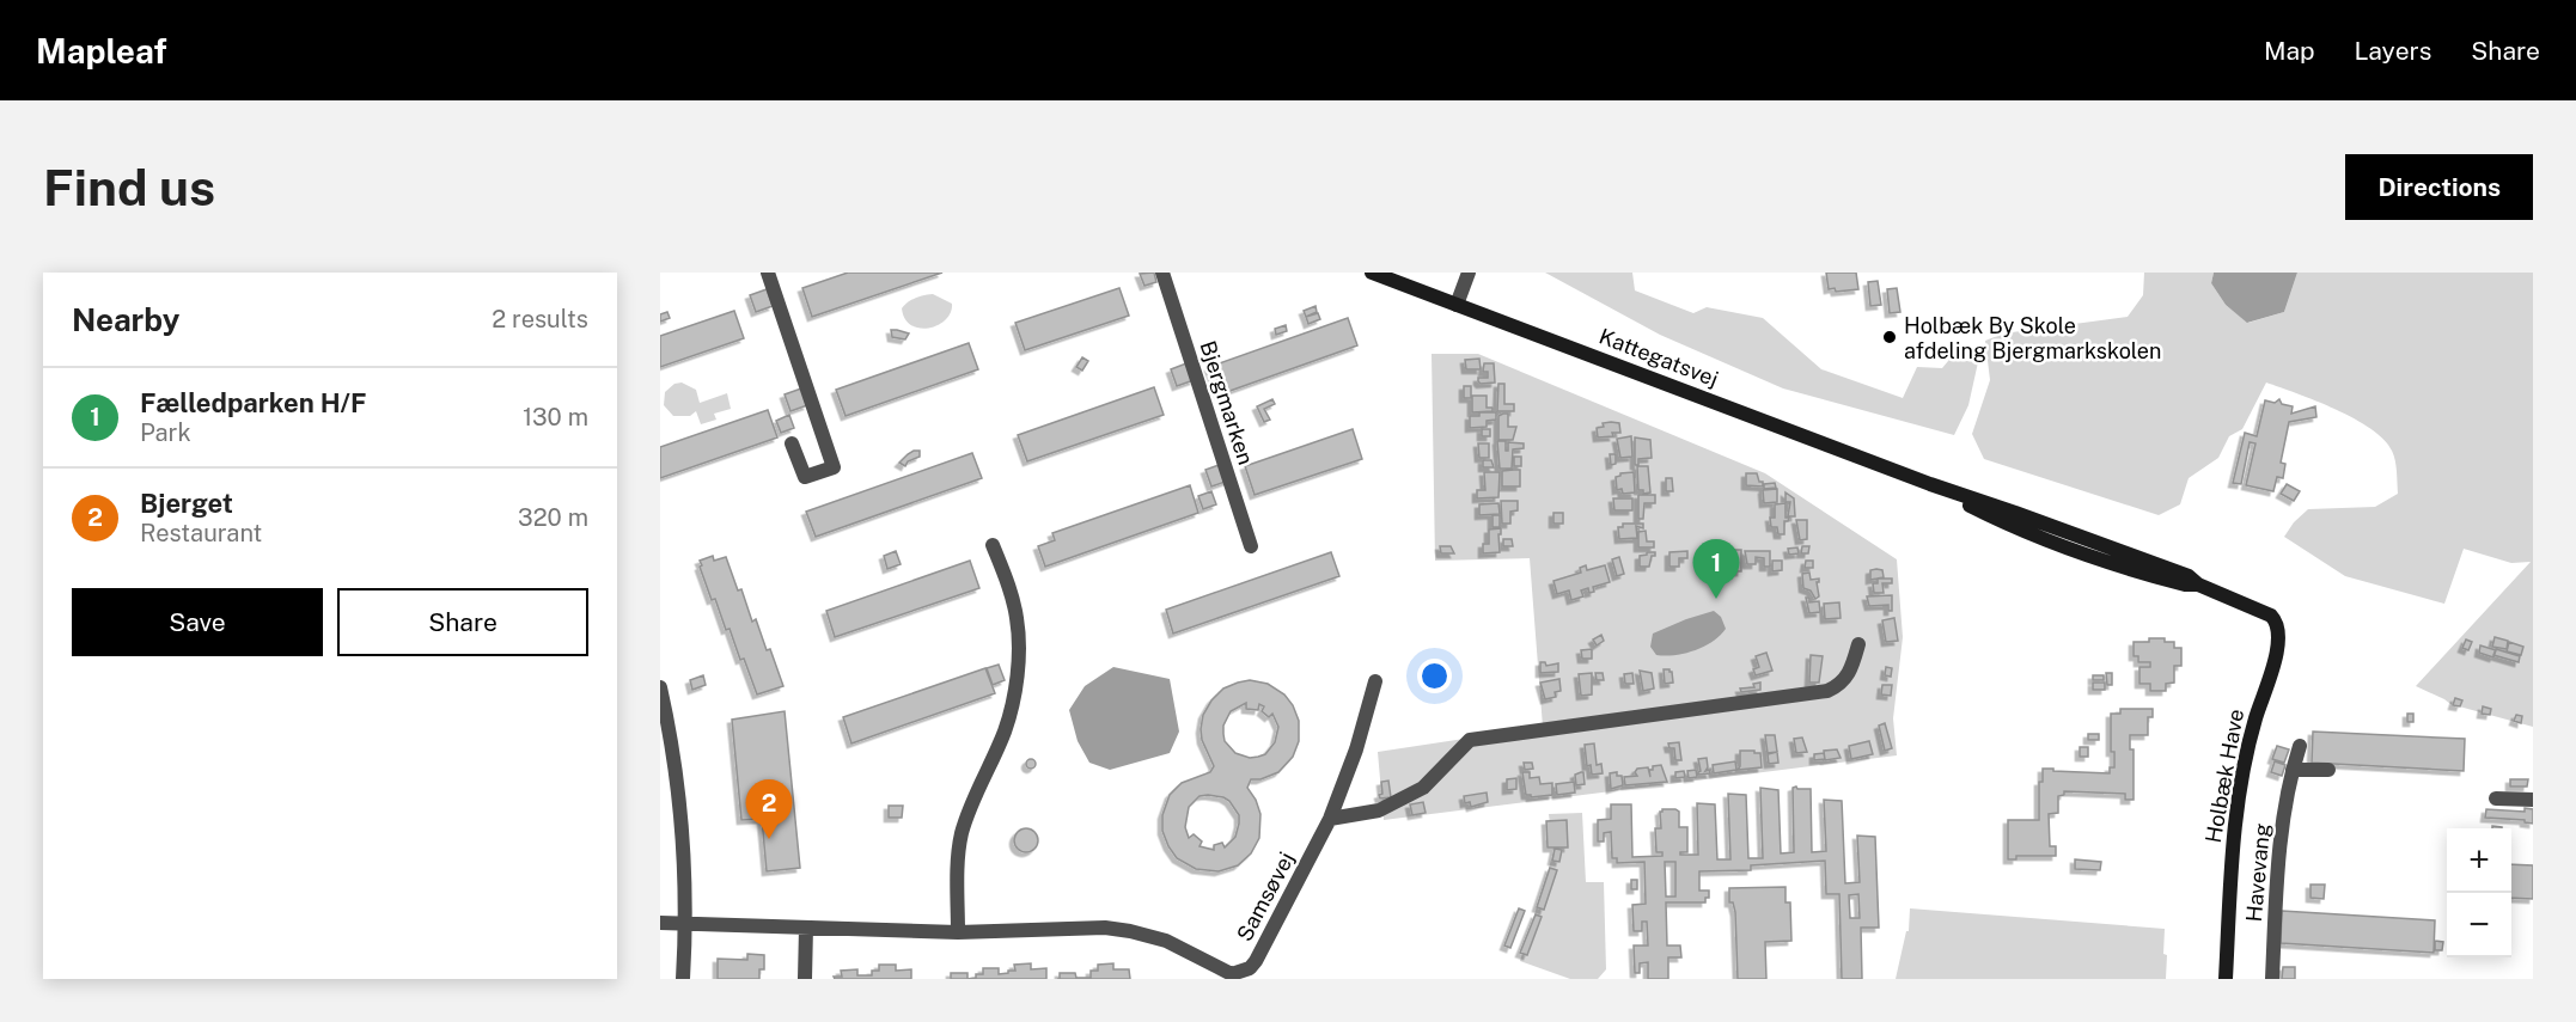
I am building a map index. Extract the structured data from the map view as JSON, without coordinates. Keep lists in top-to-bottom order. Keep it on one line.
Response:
{"streets":{"street":["Kattegatsvej","Bjergmarken","Holbæk Have","Havevang","Samsøvej"]},"crossings":[["Kattegatsvej","Holbæk Have"]],"places":["Holbæk By Skole afdeling Bjergmarkskolen"],"page":{"header":"Mapleaf","nav":["Map","Layers","Share"],"buttons":["Directions",["Save","Share"]],"title":"Find us","heading":["Nearby","2 results"],"list":[{"mark":"1","name":"Fælledparken H/F","note":"Park","value":"130 m"},{"mark":"2","name":"Bjerget","note":"Restaurant","value":"320 m"}],"pins":["1","2"],"map_buttons":["+","−"]}}
